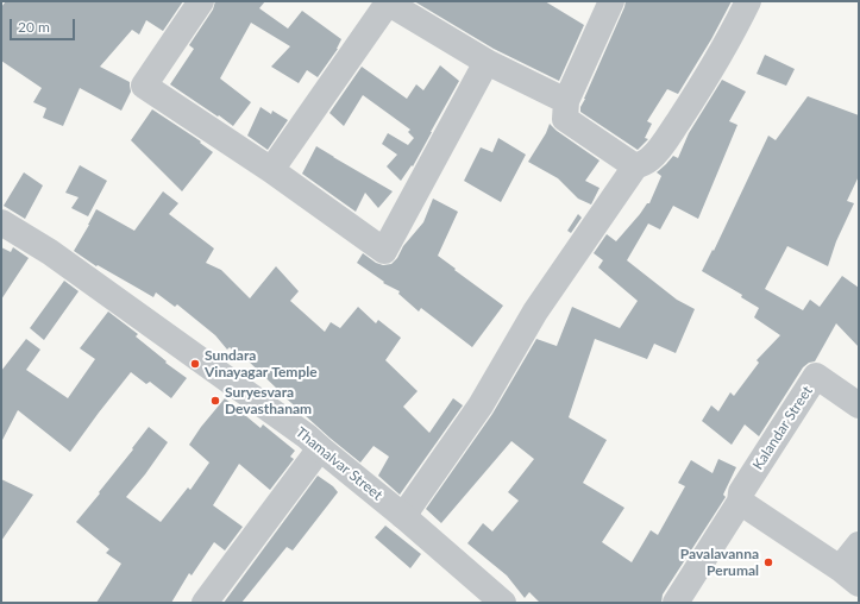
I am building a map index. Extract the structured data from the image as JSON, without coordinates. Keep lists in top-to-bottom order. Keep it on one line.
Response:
{"streets":{"street":["Kalandar Street","Thamalvar Street"]},"places":["Sundara Vinayagar Temple","Suryesvara Devasthanam","Pavalavanna Perumal"],"scale_bar":"20 m"}
